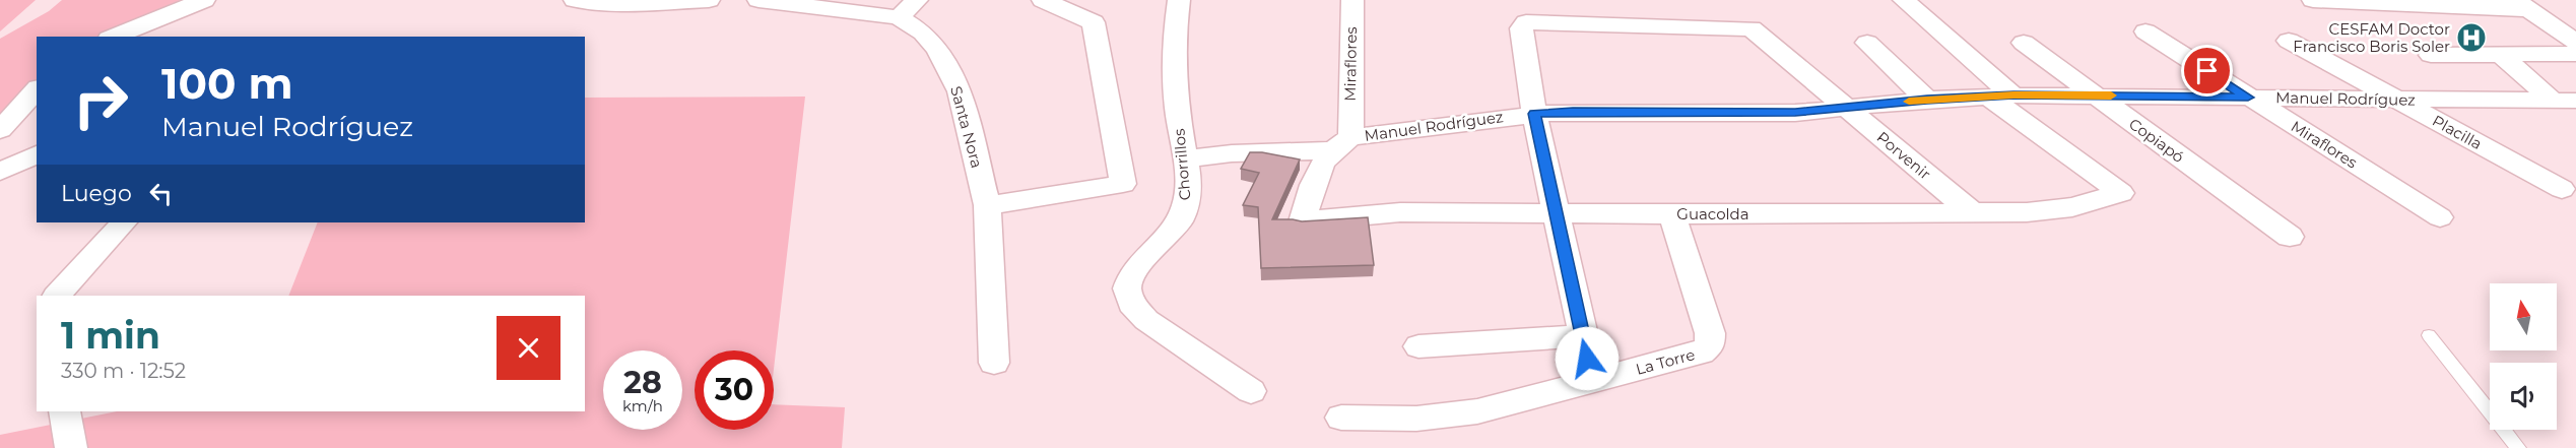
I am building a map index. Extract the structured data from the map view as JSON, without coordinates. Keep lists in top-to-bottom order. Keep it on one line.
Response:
{"streets":{"street":["Miraflores","Manuel Rodríguez","Santa Nora","Placilla","Copiapó","Porvenir","Chorrillos","Guacolda","La Torre"]},"crossings":[["Miraflores","Manuel Rodríguez"],["Miraflores","Guacolda"],["Manuel Rodríguez","Placilla"],["Manuel Rodríguez","Copiapó"],["Manuel Rodríguez","Porvenir"],["Manuel Rodríguez","Chorrillos"],["Manuel Rodríguez","Guacolda"],["Porvenir","Guacolda"],["Guacolda","La Torre"]],"places":{"hospital":["CESFAM Doctor Francisco Boris Soler"]},"north":"top","page":{"turn":["100 m","Manuel Rodríguez"],"then":"Luego","heading":["1 min","330 m · 12:52"],"speed":"28 km/h","limit":"30"}}
